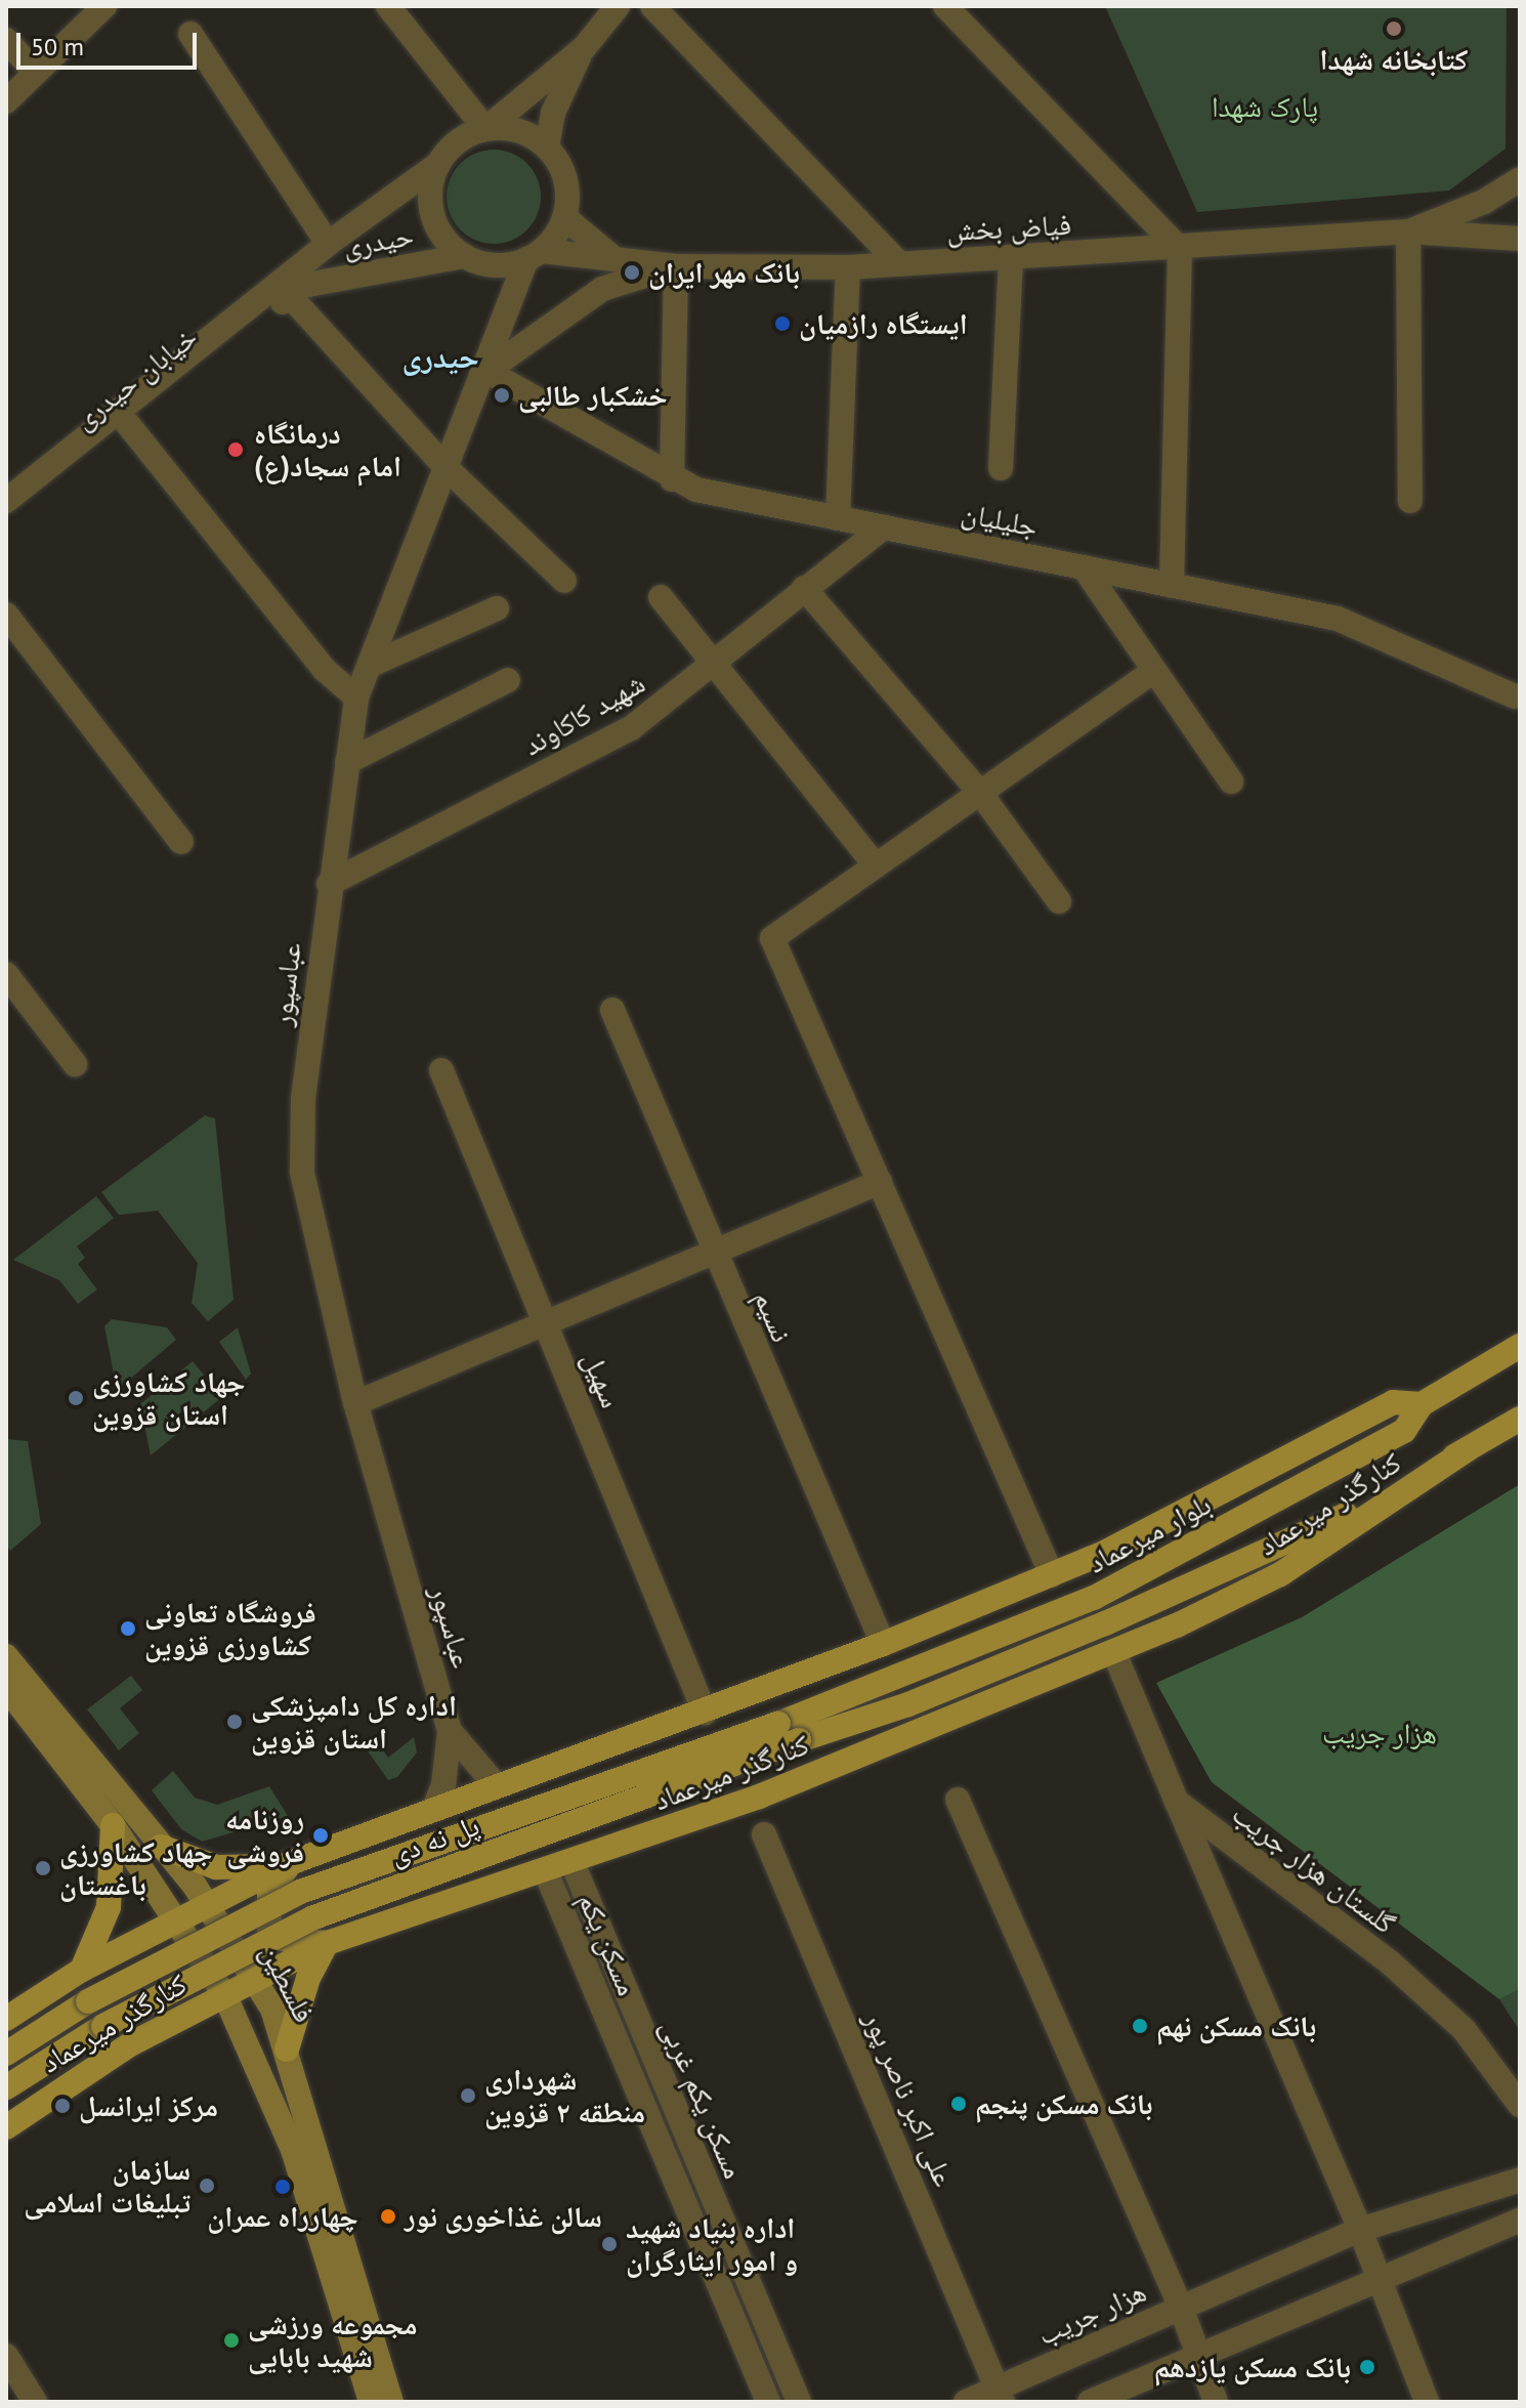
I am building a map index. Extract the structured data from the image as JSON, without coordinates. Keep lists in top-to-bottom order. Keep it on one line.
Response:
{"streets":{"main road":["کنارگذر میرعماد","بلوار میرعماد","پل نه دی","فلسطین"],"street":["فیاض بخش","حیدری","خیابان حیدری","جلیلیان","شهید کاکاوند","عباسپور","نسیم","سهیل","گلستان هزار جریب","مسکن یکم","مسکن یکم غربی","علی اکبر ناصر پور","هزار جریب"]},"crossings":[["فیاض بخش","حیدری"],["فیاض بخش","عباسپور"],["حیدری","خیابان حیدری"],["حیدری","عباسپور"],["جلیلیان","شهید کاکاوند"],["جلیلیان","عباسپور"],["شهید کاکاوند","عباسپور"],["نسیم","کنارگذر میرعماد"],["سهیل","کنارگذر میرعماد"],["کنارگذر میرعماد","بلوار میرعماد"],["کنارگذر میرعماد","مسکن یکم"],["کنارگذر میرعماد","فلسطین"],["کنارگذر میرعماد","مسکن یکم غربی"],["بلوار میرعماد","پل نه دی"],["علی اکبر ناصر پور","هزار جریب"]],"districts":["حیدری"],"parks":["پارک شهدا","هزار جریب"],"places":["کتابخانه شهدا","بانک مهر ایران","ایستگاه رازمیان","خشکبار طالبی","درمانگاه امام سجاد(ع)","جهاد کشاورزی استان قزوین","فروشگاه تعاونی کشاورزی قزوین","اداره کل دامپزشکی استان قزوین","روزنامه فروشی","جهاد کشاورزی باغستان","بانک مسکن نهم","شهرداری منطقه ۲ قزوین","بانک مسکن پنجم","مرکز ایرانسل","سازمان تبلیغات اسلامی","چهارراه عمران","سالن غذاخوری نور","اداره بنیاد شهید و امور ایثارگران","مجموعه ورزشی شهید بابایی","بانک مسکن یازدهم"],"scale_bar":"50 m"}
